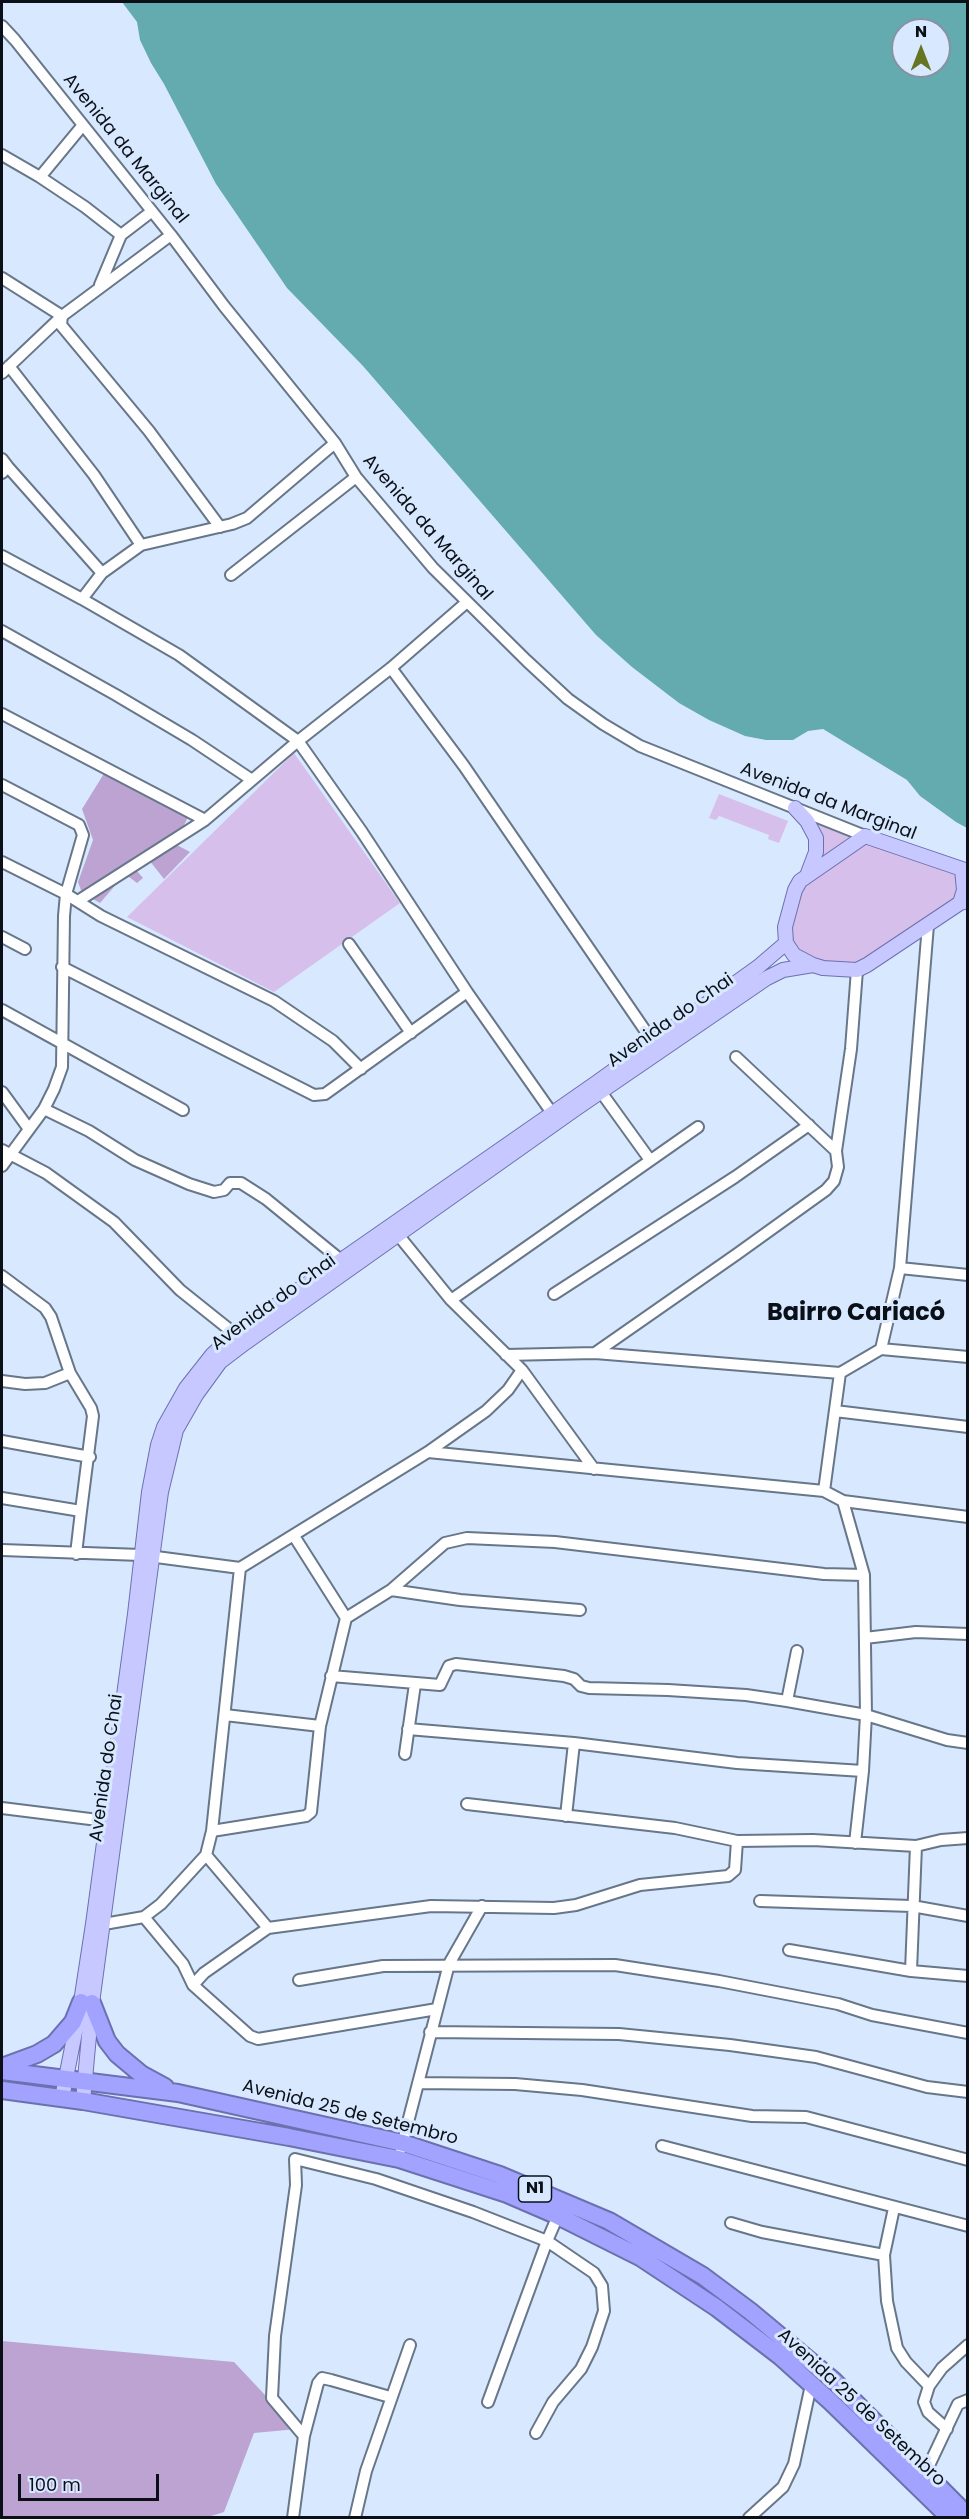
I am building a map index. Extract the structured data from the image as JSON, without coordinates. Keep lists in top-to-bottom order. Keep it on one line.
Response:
{"streets":{"highway":["Avenida 25 de Setembro","N1"],"main road":["Avenida da Marginal","Avenida do Chai"]},"crossings":[["Avenida do Chai","Avenida 25 de Setembro"]],"districts":["Bairro Cariacó"],"scale_bar":"100 m","north":"top"}
